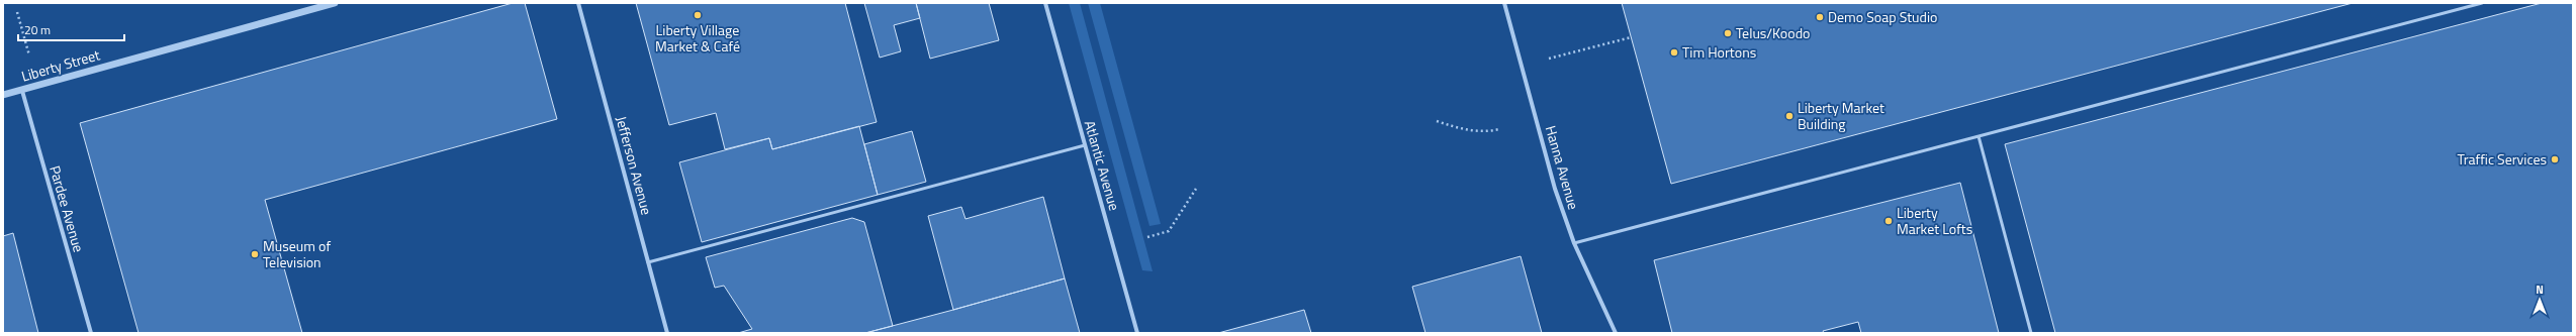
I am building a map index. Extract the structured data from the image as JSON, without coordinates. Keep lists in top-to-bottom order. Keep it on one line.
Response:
{"streets":{"street":["Liberty Street","Jefferson Avenue","Atlantic Avenue","Hanna Avenue","Pardee Avenue"]},"crossings":[["Liberty Street","Pardee Avenue"]],"places":["Liberty Village Market & Café","Demo Soap Studio","Telus/Koodo","Tim Hortons","Liberty Market Building","Traffic Services","Liberty Market Lofts","Museum of Television"],"scale_bar":"20 m","north":"top"}
